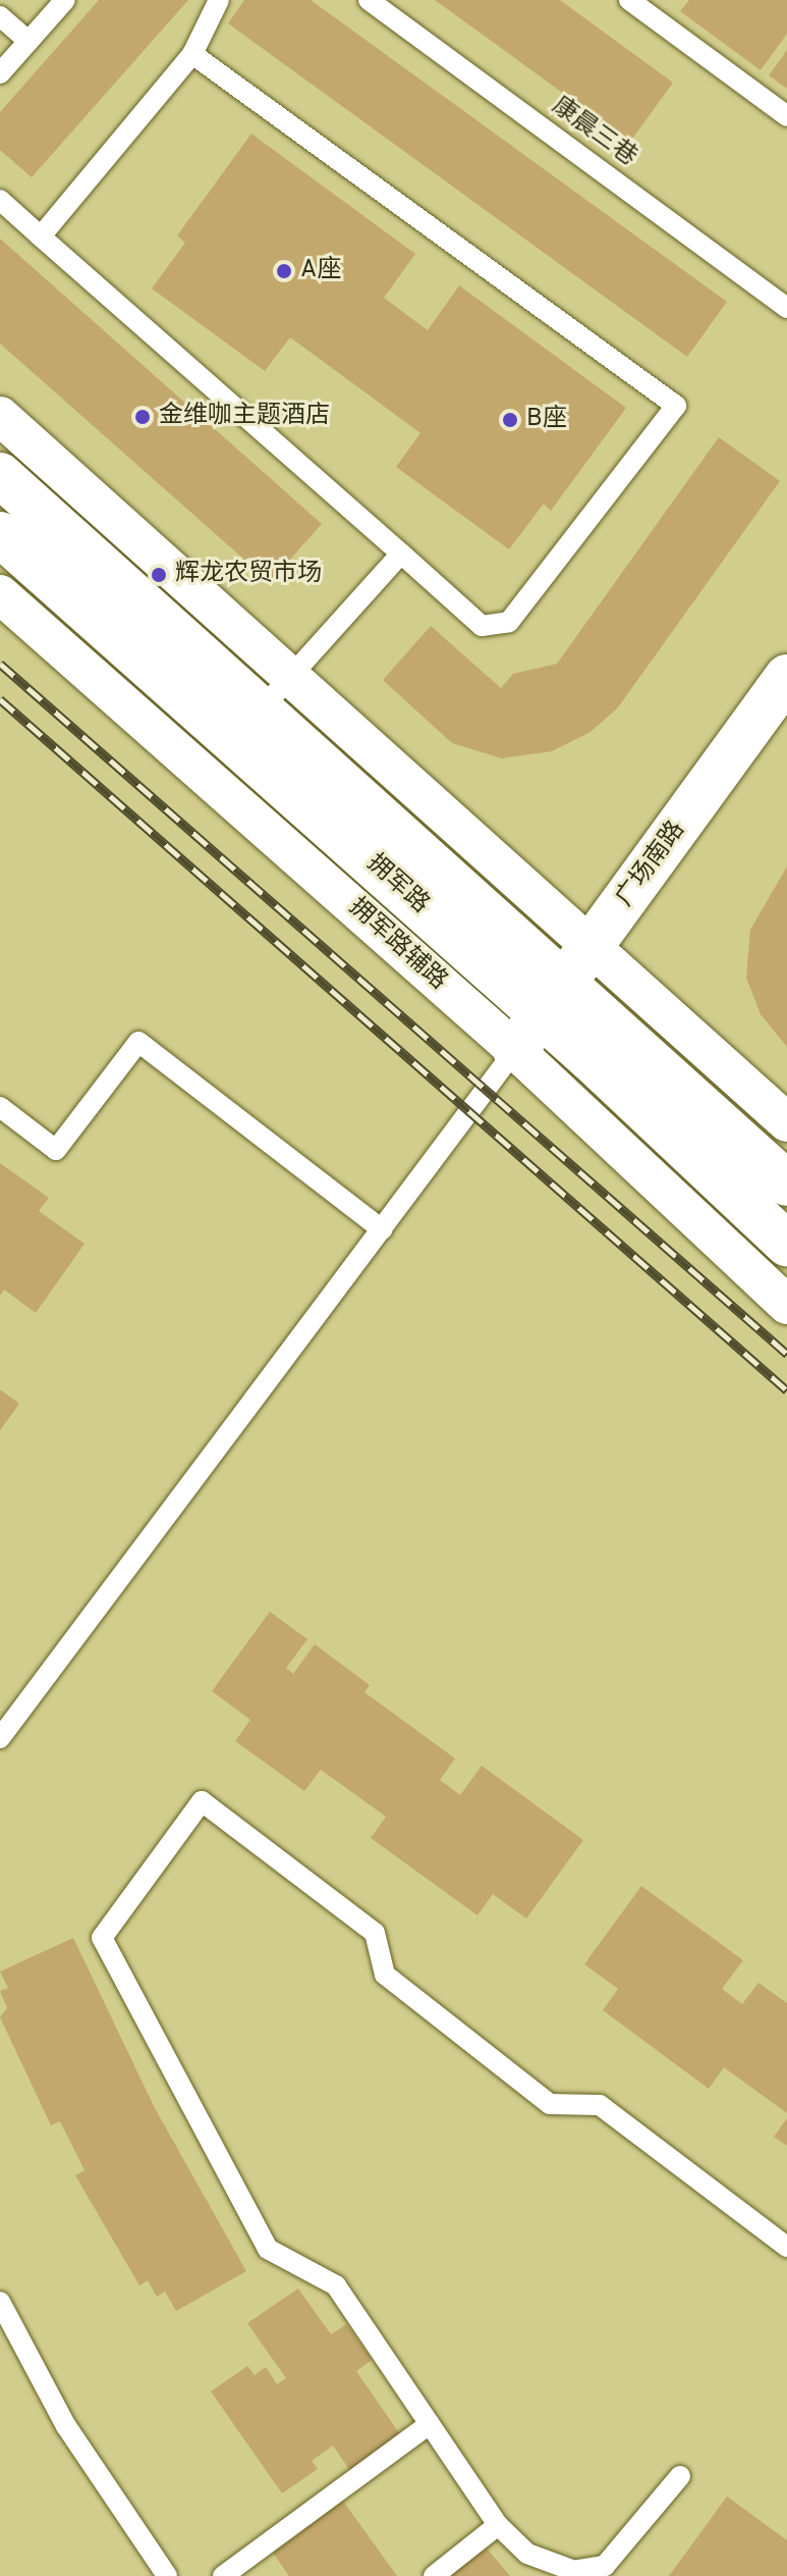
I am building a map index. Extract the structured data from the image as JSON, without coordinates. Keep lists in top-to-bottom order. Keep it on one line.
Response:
{"streets":{"main road":["广场南路","拥军路"],"street":["拥军路辅路"],"lane":["康晨三巷"]},"crossings":[["广场南路","拥军路"],["广场南路","拥军路辅路"]],"places":["A座","金维咖主题酒店","B座","辉龙农贸市场"]}
